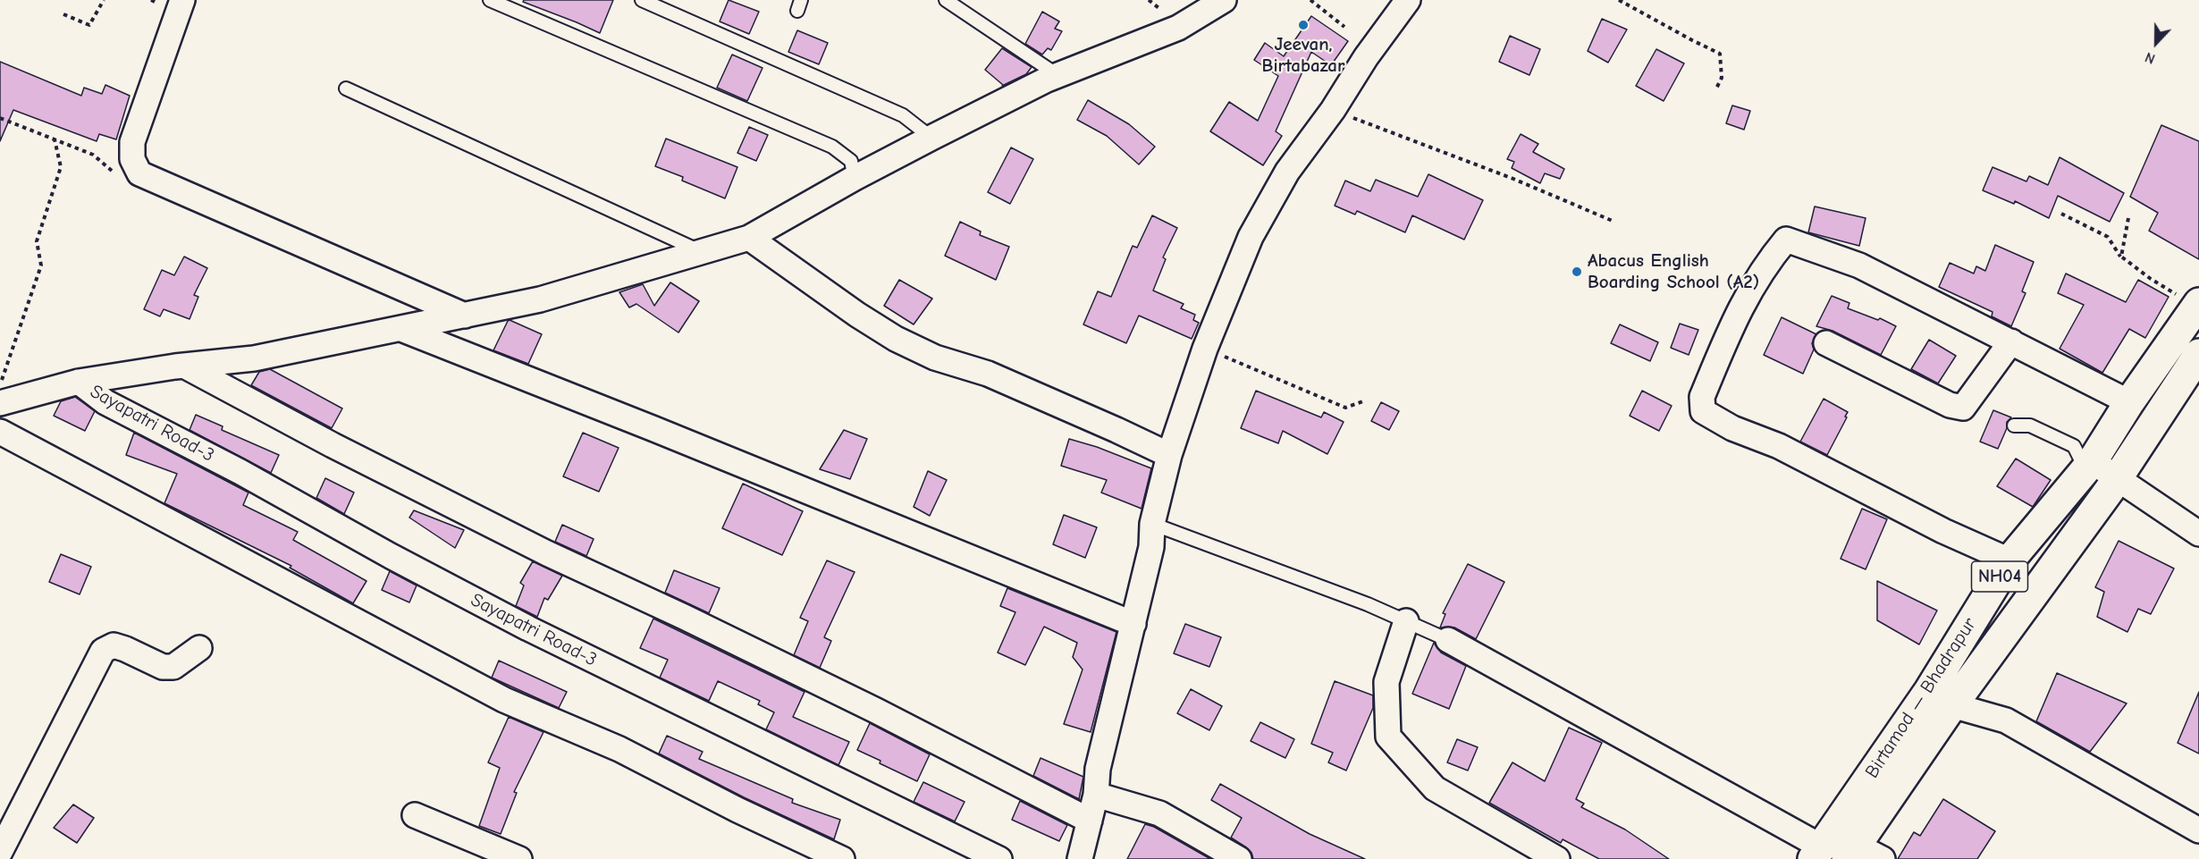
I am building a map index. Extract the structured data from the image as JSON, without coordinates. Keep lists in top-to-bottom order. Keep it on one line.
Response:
{"streets":{"main road":["NH04","Birtamod — Bhadrapur"],"street":["Sayapatri Road-3"]},"places":["Jeevan, Birtabazar","Abacus English Boarding School (A2)"],"north":"bottom"}
